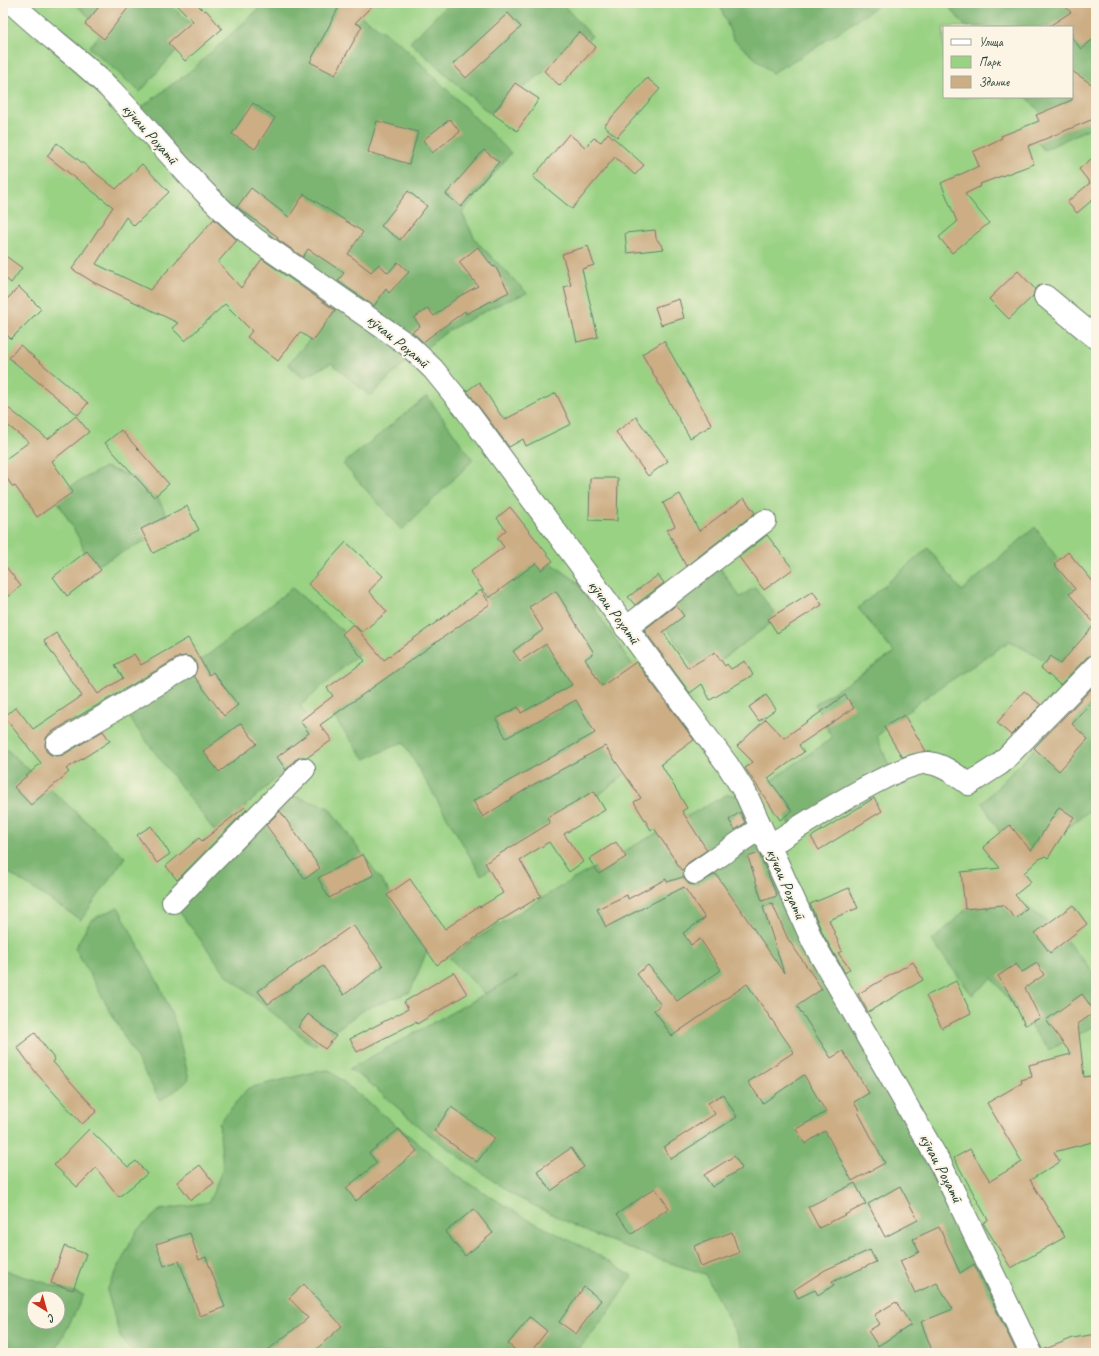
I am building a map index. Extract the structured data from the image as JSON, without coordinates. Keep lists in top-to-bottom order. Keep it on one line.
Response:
{"streets":{"street":["кӯчаи Роҳатӣ"]},"legend":["Улица","Парк","Здание"],"north":"bottom right"}
